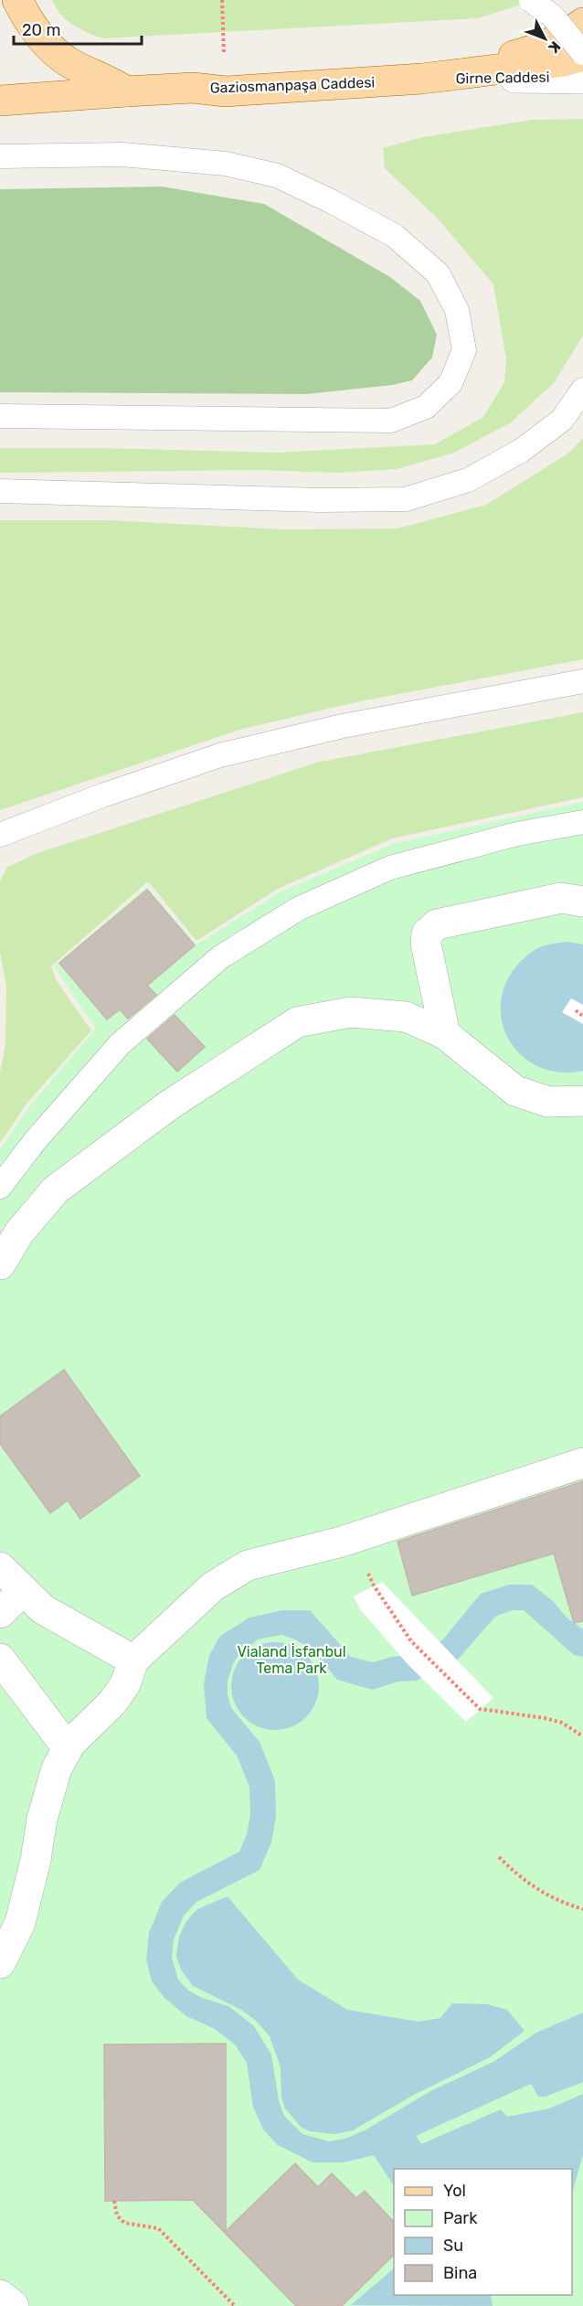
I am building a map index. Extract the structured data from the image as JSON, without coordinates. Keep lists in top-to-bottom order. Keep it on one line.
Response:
{"streets":{"main road":["Gaziosmanpaşa Caddesi"],"street":["Girne Caddesi"]},"crossings":[["Girne Caddesi","Gaziosmanpaşa Caddesi"]],"parks":["Vialand İsfanbul Tema Park"],"legend":["Yol","Park","Su","Bina"],"scale_bar":"20 m","north":"bottom right"}
